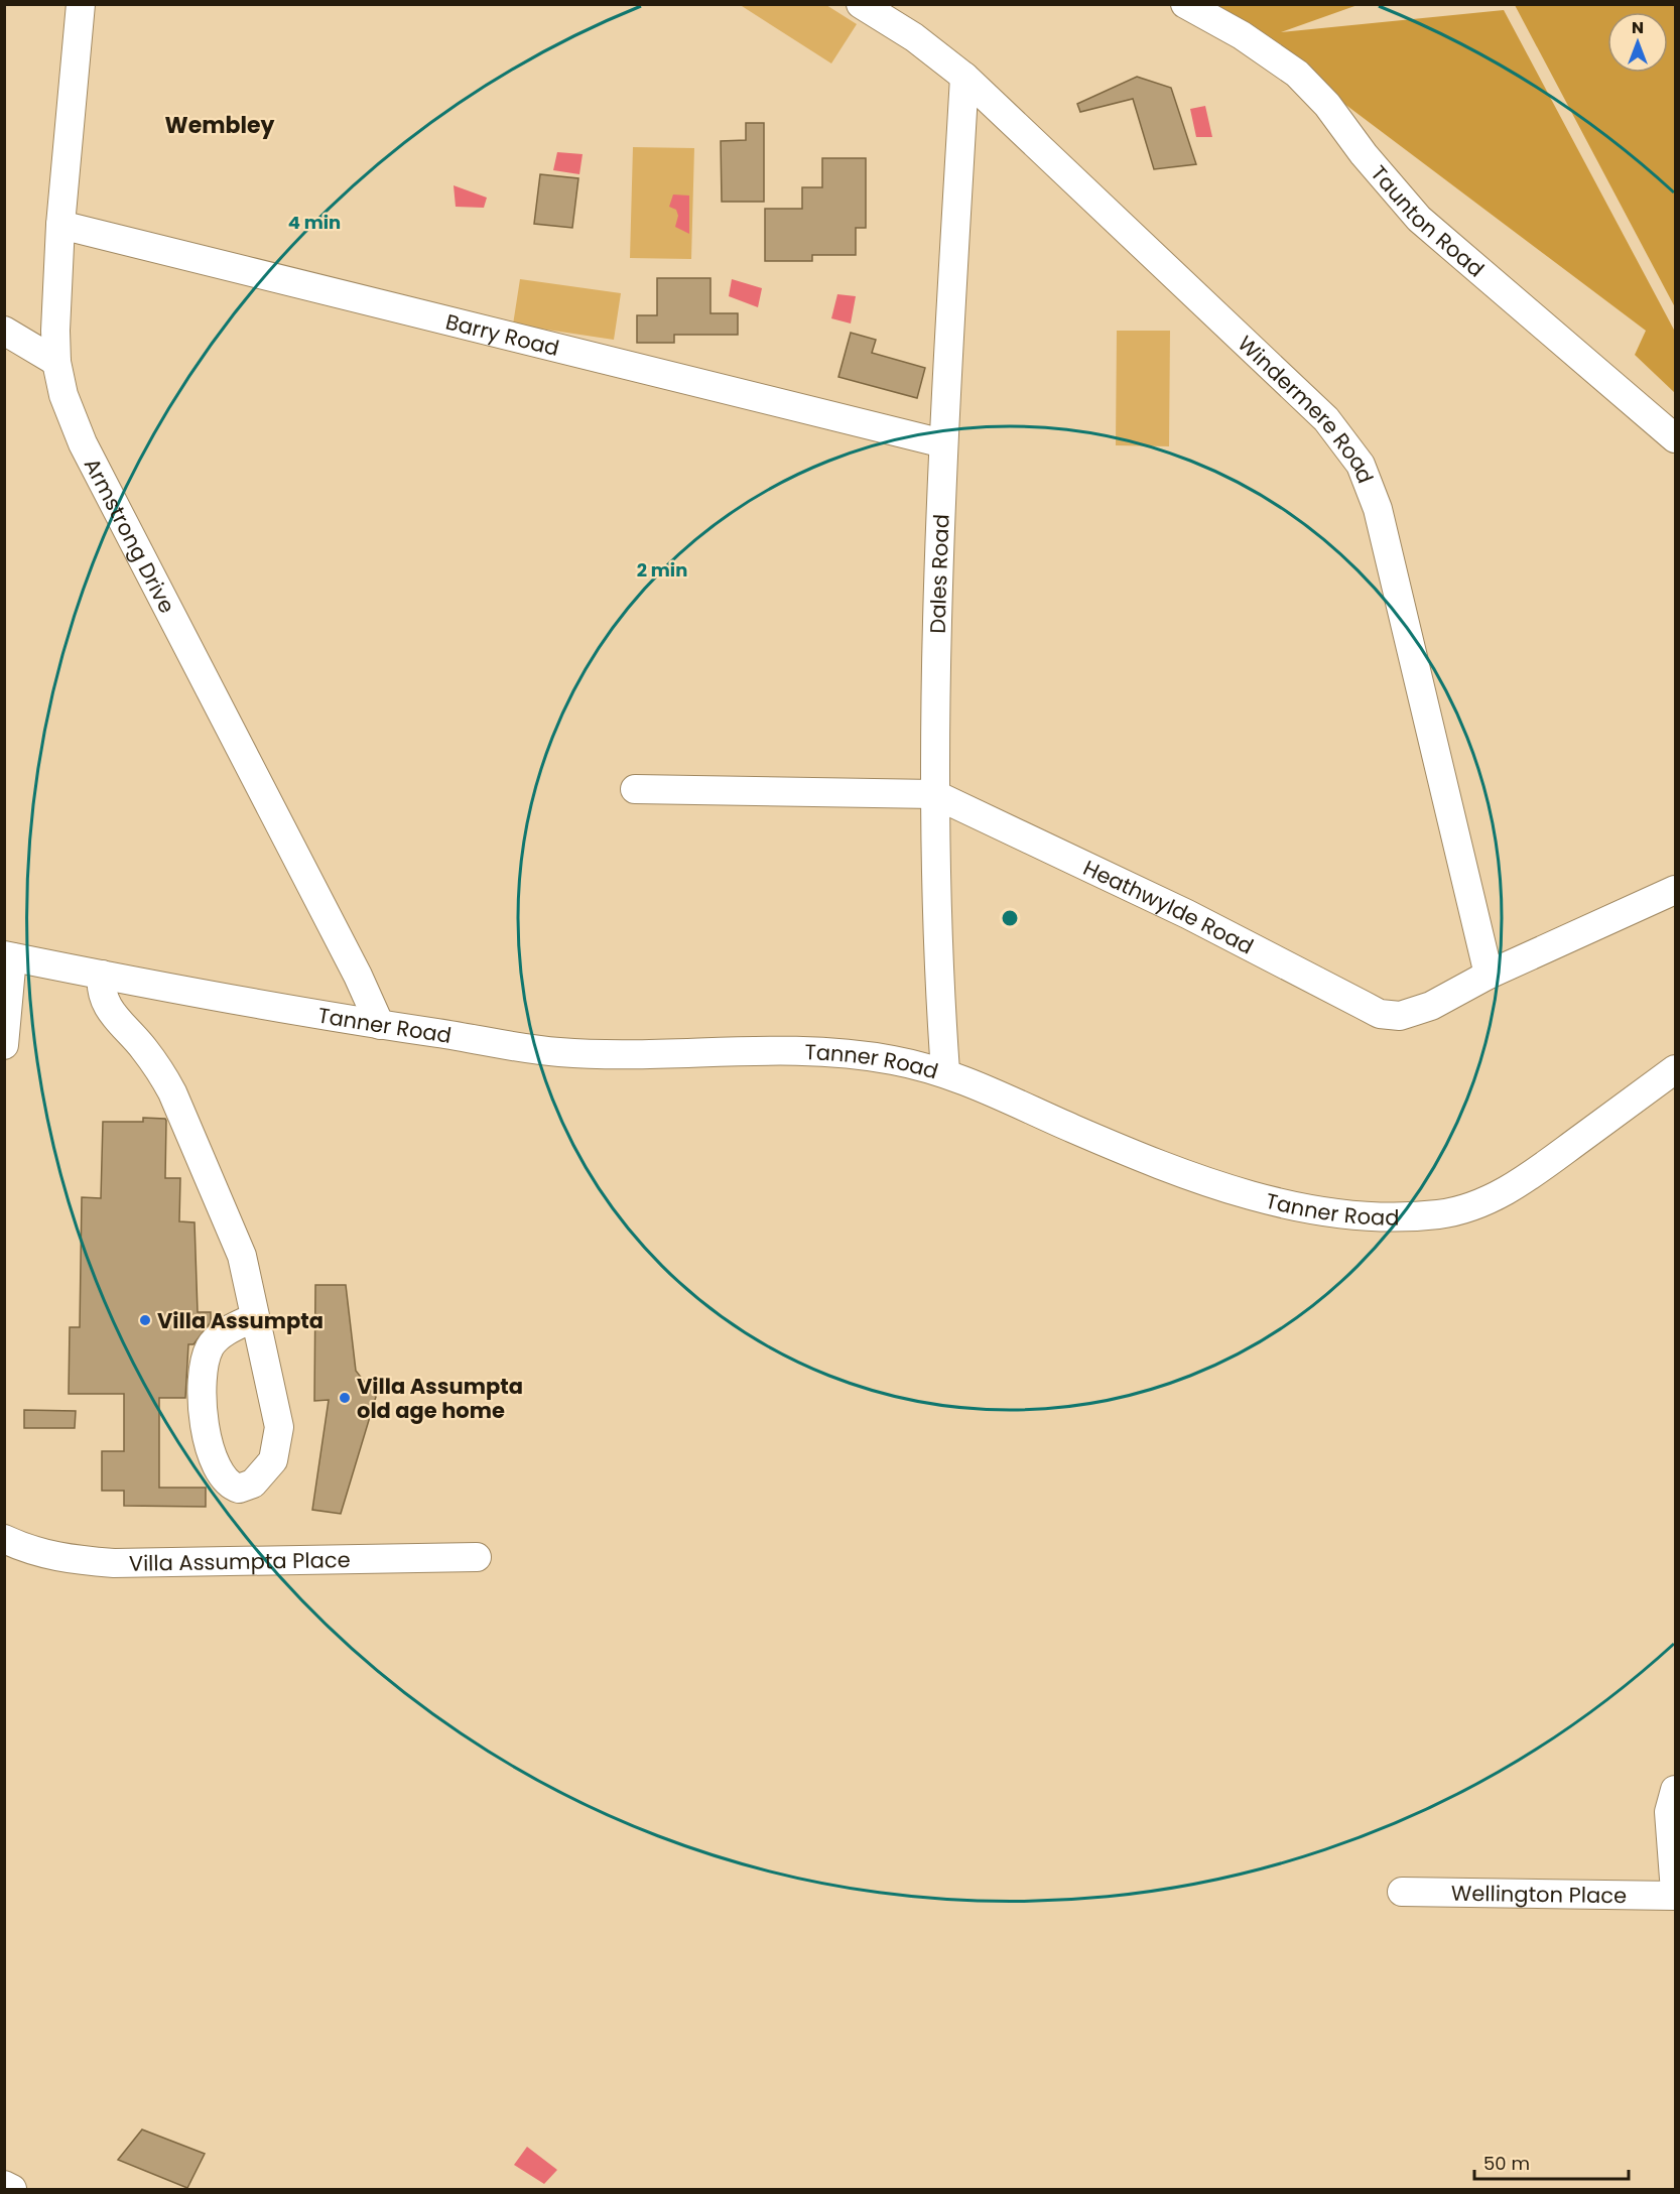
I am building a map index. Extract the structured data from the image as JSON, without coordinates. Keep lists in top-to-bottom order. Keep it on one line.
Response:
{"streets":{"street":["Taunton Road","Barry Road","Windermere Road","Armstrong Drive","Dales Road","Heathwylde Road","Tanner Road","Villa Assumpta Place","Wellington Place"]},"crossings":[["Barry Road","Armstrong Drive"],["Barry Road","Dales Road"],["Windermere Road","Dales Road"],["Windermere Road","Heathwylde Road"],["Armstrong Drive","Tanner Road"],["Dales Road","Heathwylde Road"],["Dales Road","Tanner Road"]],"districts":["Wembley"],"places":["Villa Assumpta","Villa Assumpta old age home"],"scale_bar":"50 m","north":"top","rings":["4 min","2 min"]}
